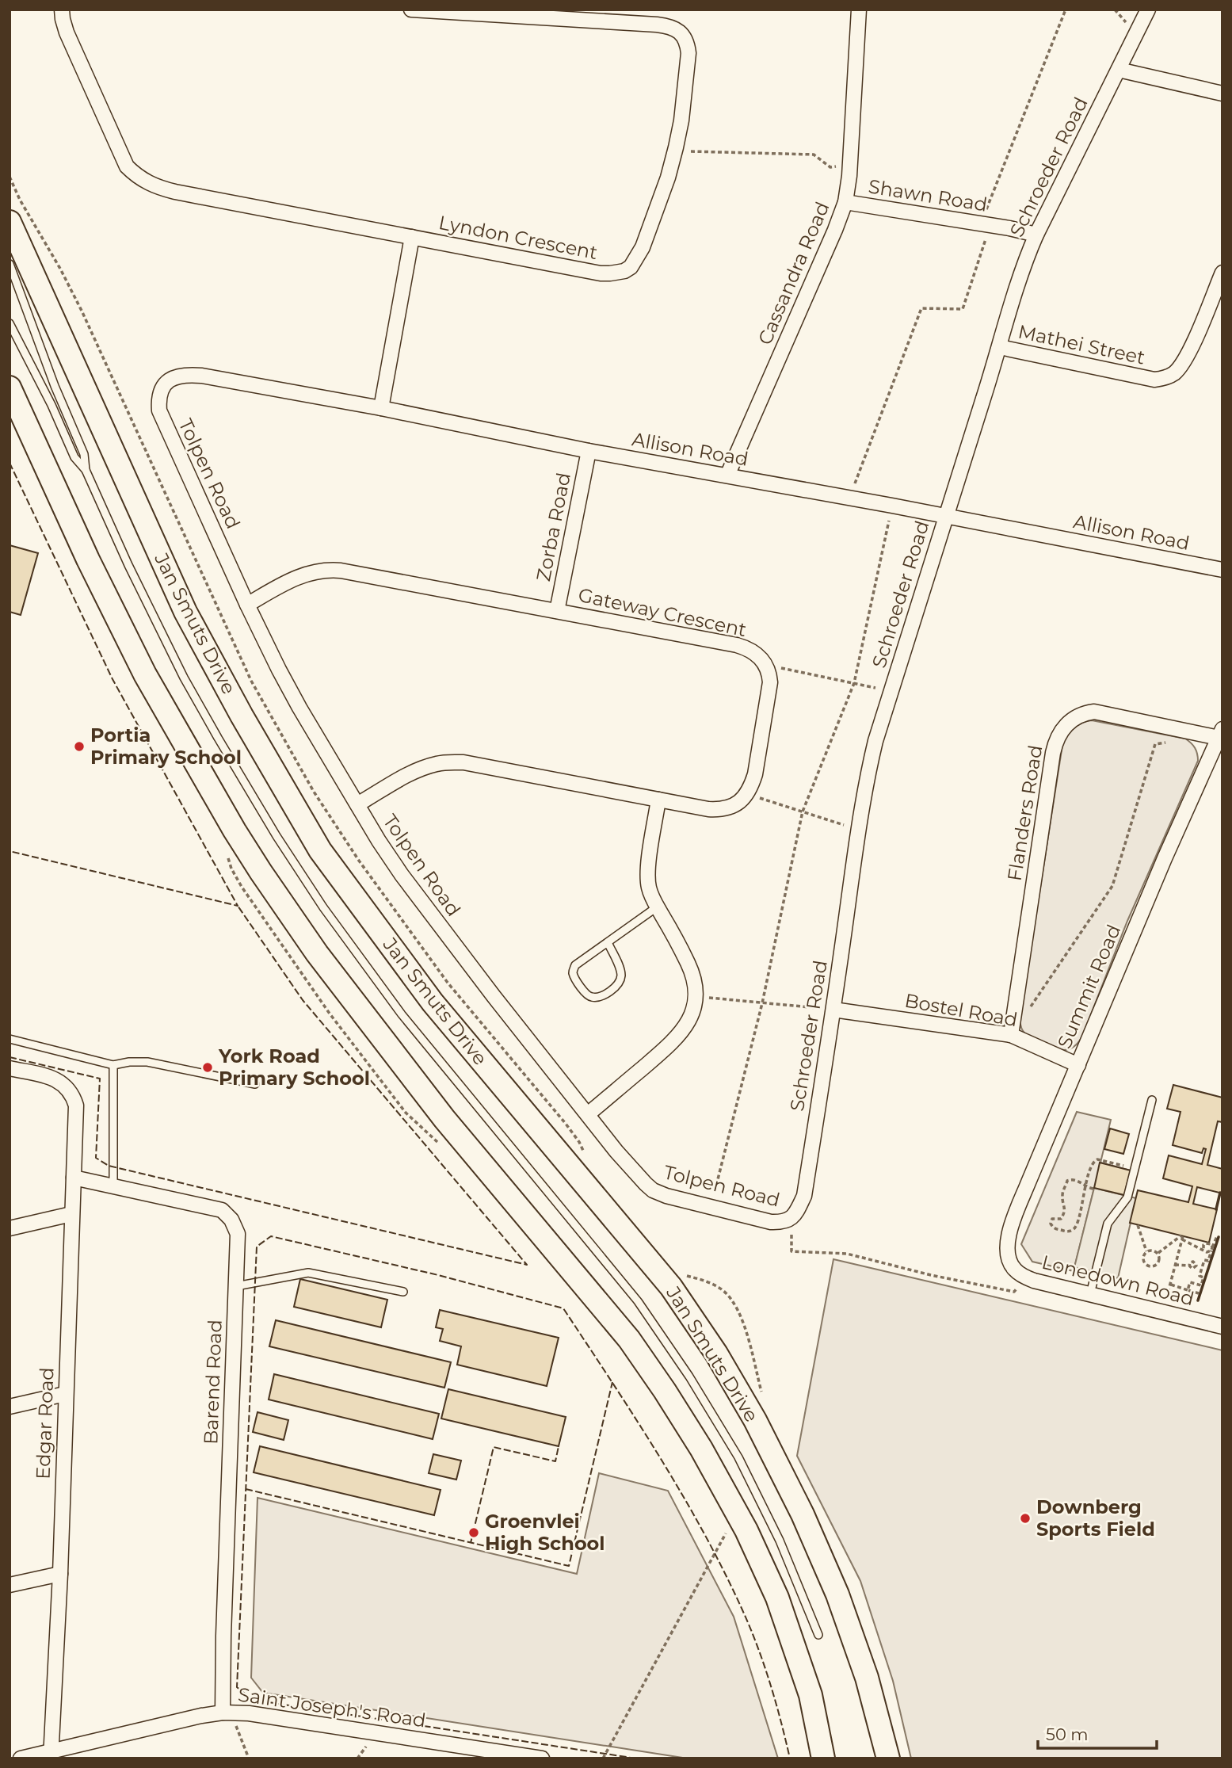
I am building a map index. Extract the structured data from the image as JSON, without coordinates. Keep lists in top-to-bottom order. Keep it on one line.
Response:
{"streets":{"main road":["Jan Smuts Drive"],"street":["Schroeder Road","Shawn Road","Lyndon Crescent","Cassandra Road","Mathei Street","Allison Road","Tolpen Road","Zorba Road","Gateway Crescent","Flanders Road","Summit Road","Bostel Road","Lonedown Road","Barend Road","Edgar Road","Saint Joseph's Road"]},"crossings":[["Schroeder Road","Shawn Road"],["Schroeder Road","Mathei Street"],["Schroeder Road","Allison Road"],["Schroeder Road","Tolpen Road"],["Schroeder Road","Bostel Road"],["Shawn Road","Cassandra Road"],["Lyndon Crescent","Allison Road"],["Cassandra Road","Allison Road"],["Allison Road","Tolpen Road"],["Allison Road","Zorba Road"],["Tolpen Road","Gateway Crescent"],["Zorba Road","Gateway Crescent"],["Flanders Road","Summit Road"],["Flanders Road","Bostel Road"],["Summit Road","Bostel Road"],["Summit Road","Lonedown Road"],["Barend Road","Edgar Road"],["Barend Road","Saint Joseph's Road"],["Edgar Road","Saint Joseph's Road"]],"places":["Portia Primary School","York Road Primary School","Downberg Sports Field","Groenvlei High School"],"scale_bar":"50 m"}
